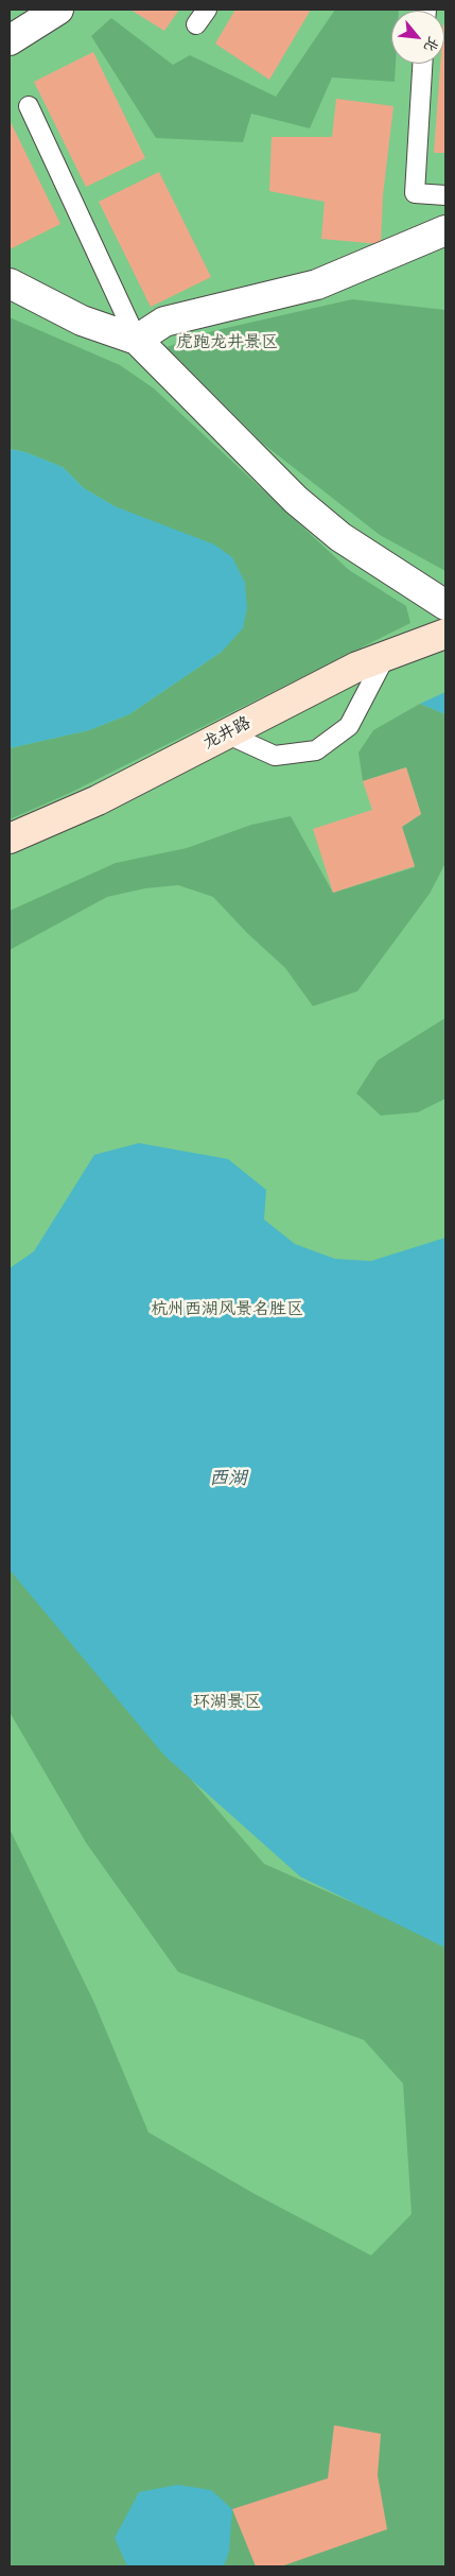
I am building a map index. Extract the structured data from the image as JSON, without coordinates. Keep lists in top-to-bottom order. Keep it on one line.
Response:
{"streets":{"street":["龙井路"]},"water":["西湖"],"parks":["虎跑龙井景区","杭州西湖风景名胜区","环湖景区"],"north":"bottom right"}
